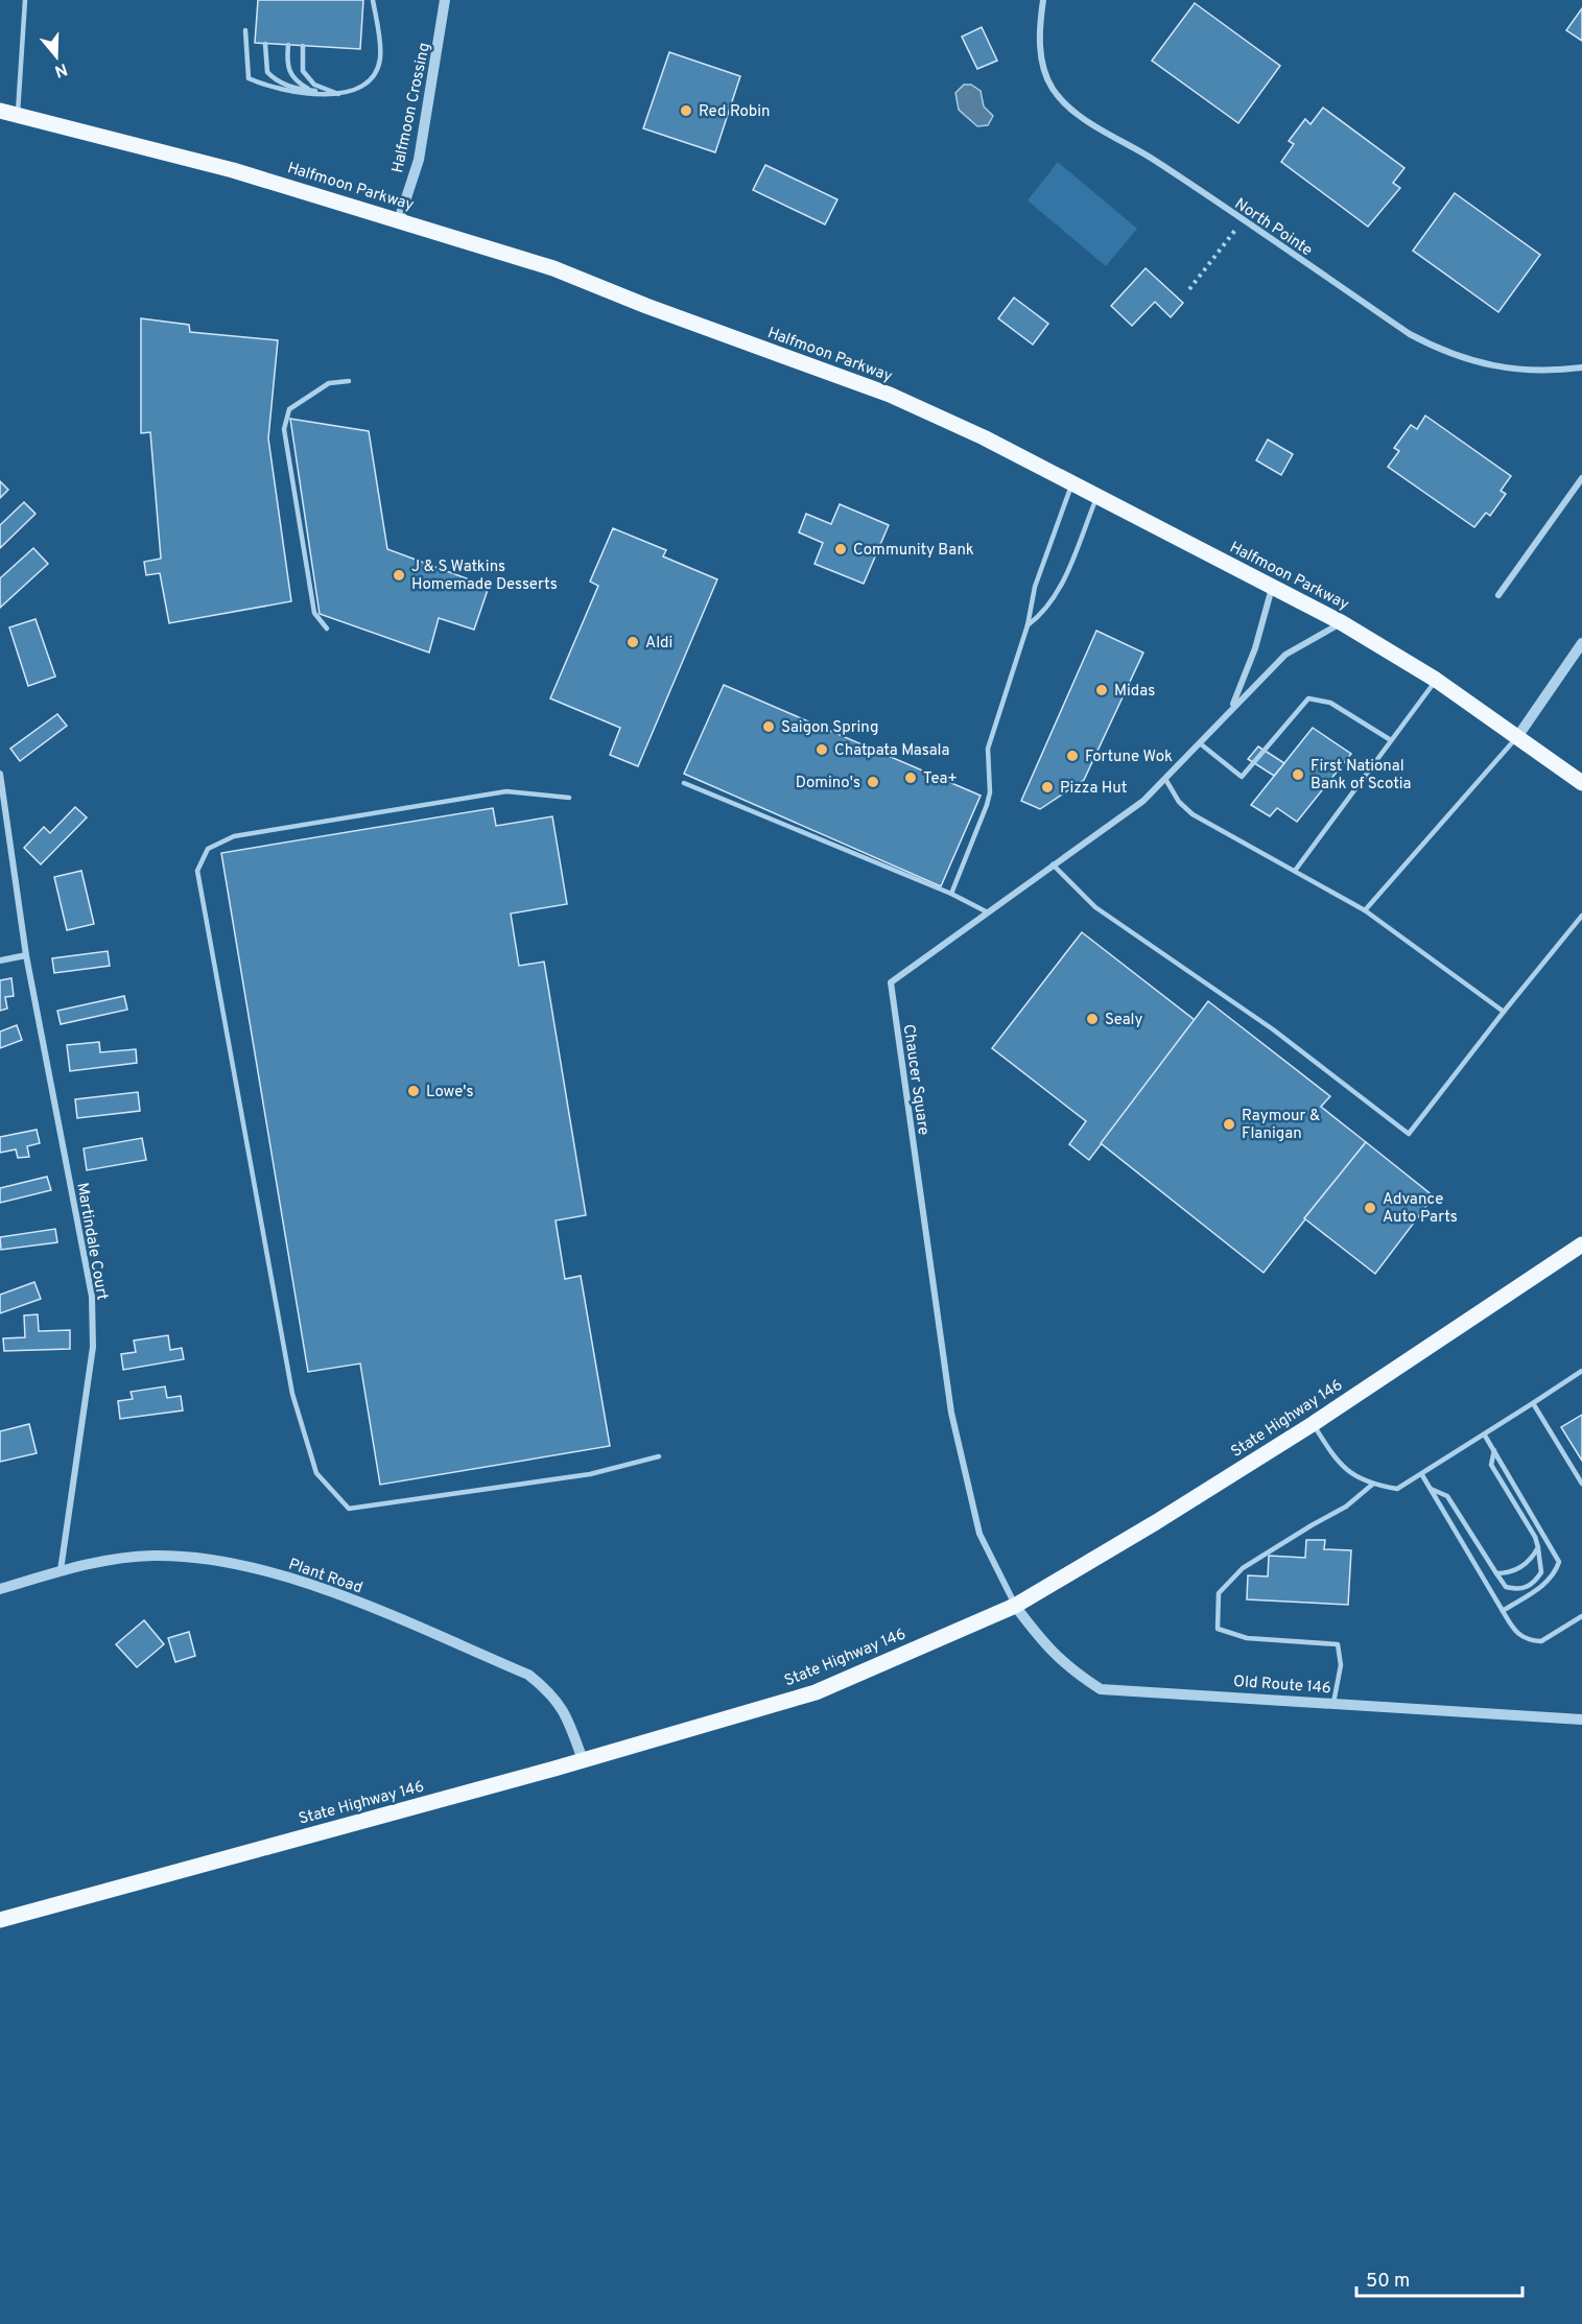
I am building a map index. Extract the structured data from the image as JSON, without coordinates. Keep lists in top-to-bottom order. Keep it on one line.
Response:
{"streets":{"main road":["Halfmoon Parkway","State Highway 146"],"street":["Halfmoon Crossing","North Pointe","Chaucer Square","Martindale Court","Plant Road","Old Route 146"]},"crossings":[["Halfmoon Crossing","Halfmoon Parkway"],["Halfmoon Parkway","Chaucer Square"],["Chaucer Square","State Highway 146"],["Chaucer Square","Old Route 146"],["Martindale Court","Plant Road"],["State Highway 146","Plant Road"],["State Highway 146","Old Route 146"]],"places":["Red Robin","Community Bank","J & S Watkins Homemade Desserts","Aldi","Midas","Saigon Spring","Chatpata Masala","Fortune Wok","First National Bank of Scotia","Tea+","Domino's","Pizza Hut","Sealy","Lowe's","Raymour & Flanigan","Advance Auto Parts"],"scale_bar":"50 m","north":"bottom"}
